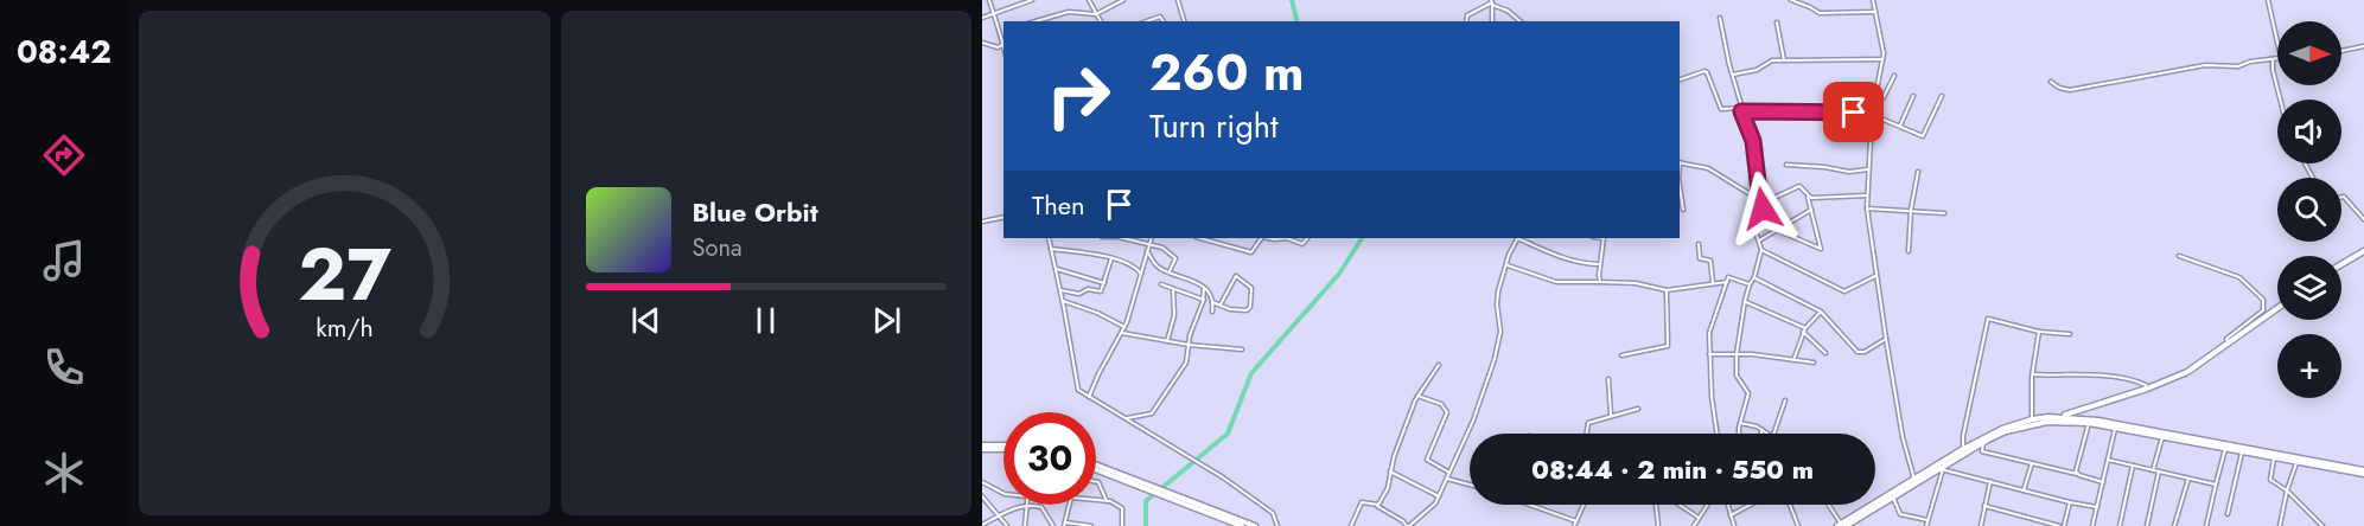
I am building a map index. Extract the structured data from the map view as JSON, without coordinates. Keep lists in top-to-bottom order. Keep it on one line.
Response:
{"north":"right","page":{"tabs":"08:42","map_buttons":"+","turn":["260 m","Turn right"],"then":"Then","song":["Blue Orbit","Sona"],"limit":"30","trip":"08:44 · 2 min · 550 m","gauge":["27","km/h"]}}
